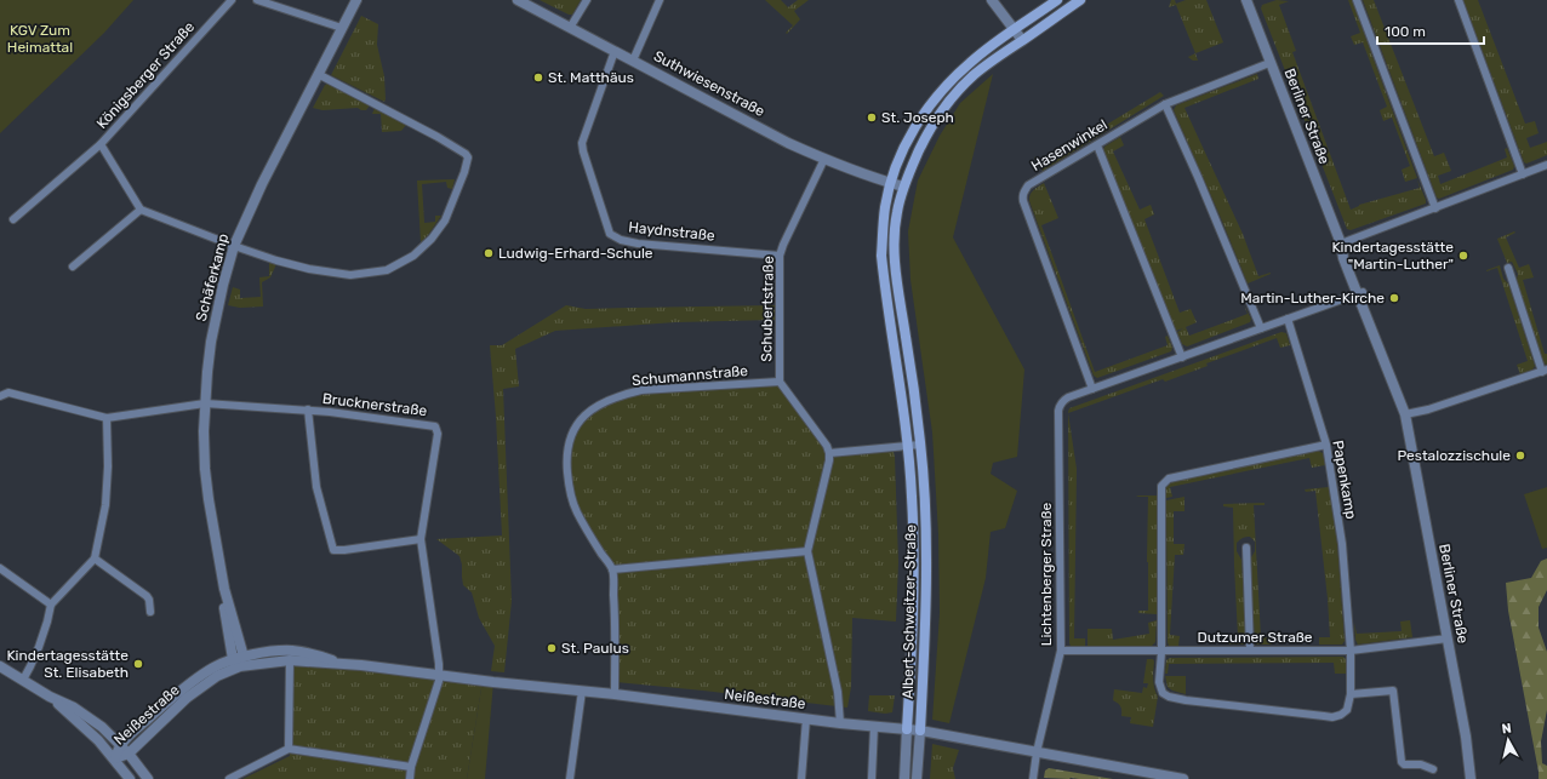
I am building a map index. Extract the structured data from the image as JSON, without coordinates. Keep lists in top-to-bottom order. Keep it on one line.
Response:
{"streets":{"main road":["Albert-Schweitzer-Straße"],"street":["Königsberger Straße","Suthwiesenstraße","Berliner Straße","Hasenwinkel","Haydnstraße","Schäferkamp","Schubertstraße","Schumannstraße","Brucknerstraße","Papenkamp","Lichtenberger Straße","Dutzumer Straße","Neißestraße"]},"crossings":[["Suthwiesenstraße","Haydnstraße"],["Suthwiesenstraße","Schubertstraße"],["Suthwiesenstraße","Albert-Schweitzer-Straße"],["Berliner Straße","Hasenwinkel"],["Berliner Straße","Dutzumer Straße"],["Hasenwinkel","Lichtenberger Straße"],["Haydnstraße","Schubertstraße"],["Schäferkamp","Brucknerstraße"],["Schäferkamp","Neißestraße"],["Schubertstraße","Schumannstraße"],["Brucknerstraße","Neißestraße"],["Papenkamp","Dutzumer Straße"],["Lichtenberger Straße","Dutzumer Straße"],["Lichtenberger Straße","Neißestraße"],["Albert-Schweitzer-Straße","Neißestraße"]],"parks":["KGV Zum Heimattal"],"places":["St. Matthäus","St. Joseph","Ludwig-Erhard-Schule","Kindertagesstätte \"Martin-Luther\"","Martin-Luther-Kirche","Pestalozzischule","St. Paulus","Kindertagesstätte St. Elisabeth"],"scale_bar":"100 m","north":"top"}
